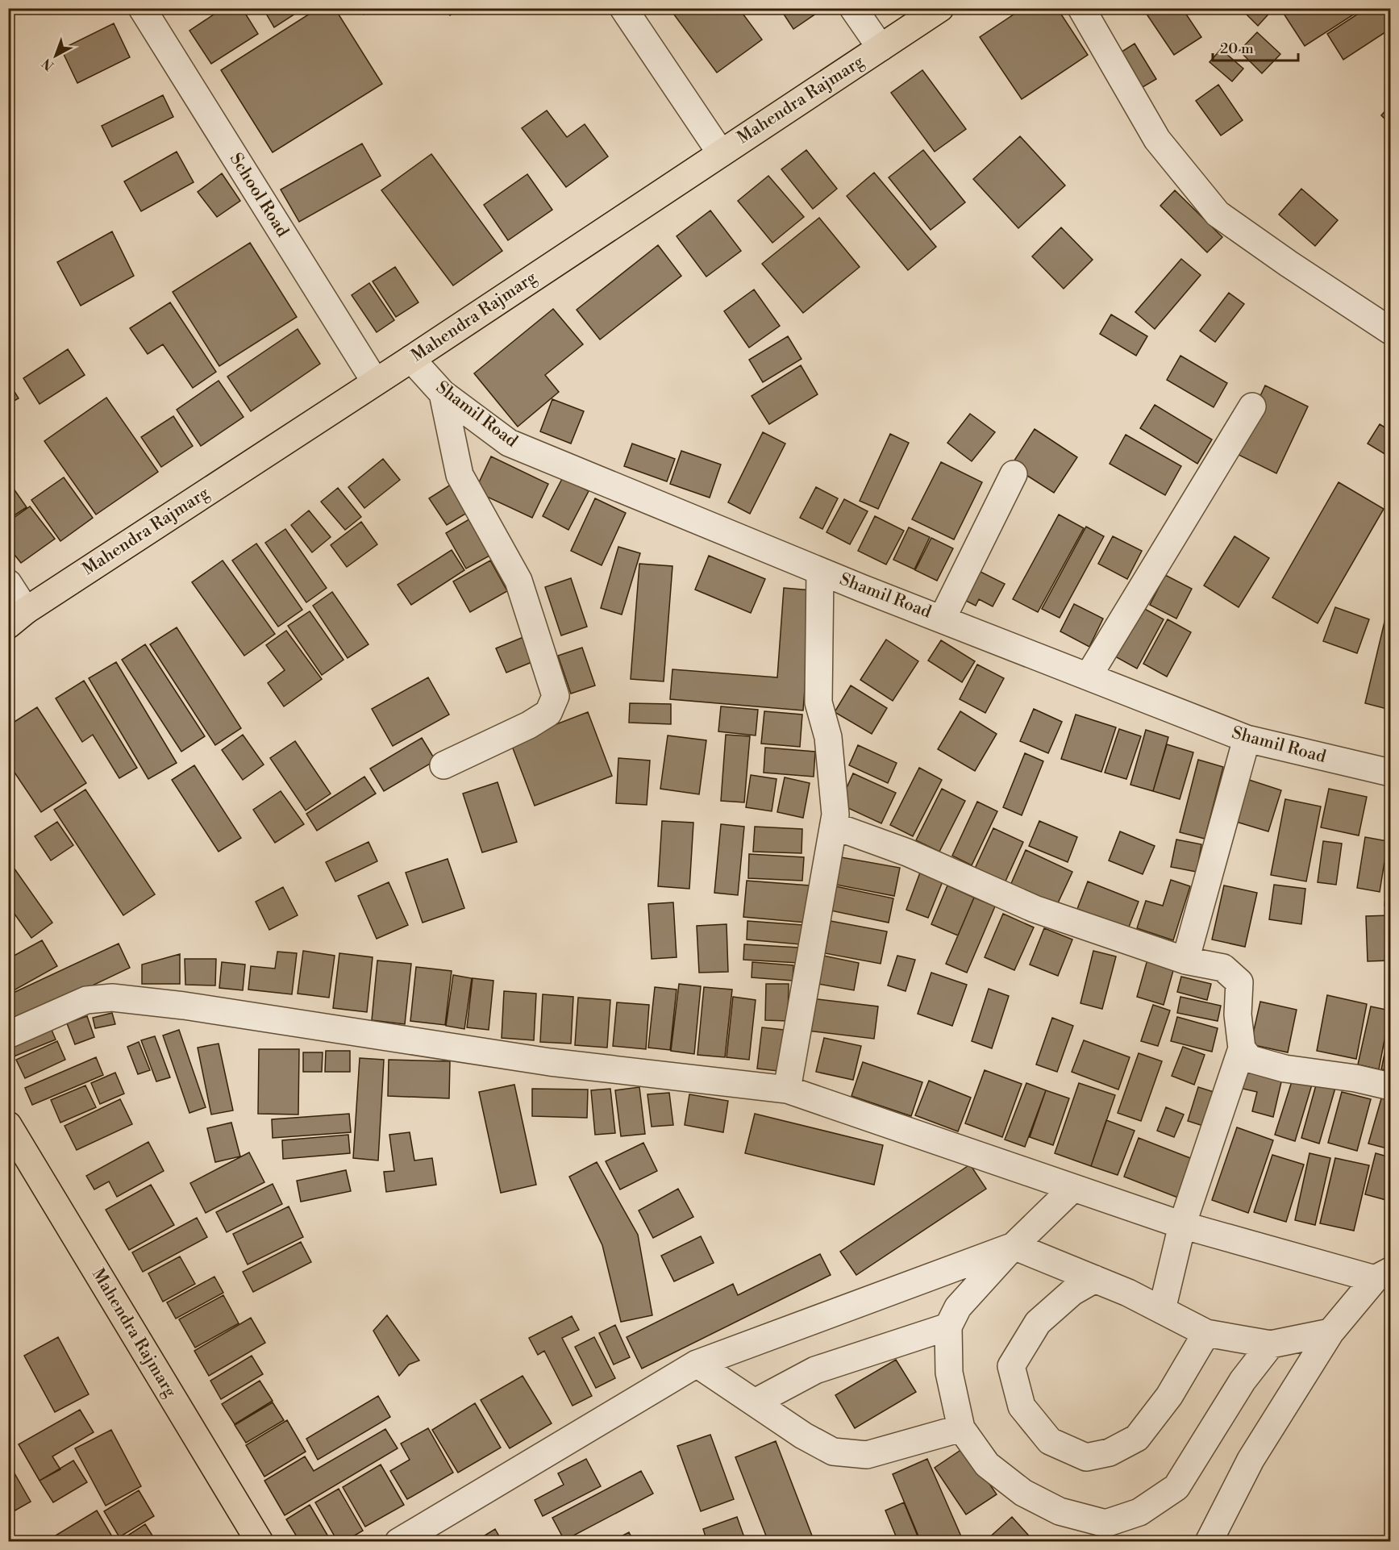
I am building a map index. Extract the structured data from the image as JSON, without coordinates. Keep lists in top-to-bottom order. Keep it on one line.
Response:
{"streets":{"highway":["Mahendra Rajmarg"],"street":["School Road","Shamil Road"]},"crossings":[["Mahendra Rajmarg","School Road"],["Mahendra Rajmarg","Shamil Road"]],"scale_bar":"20 m","north":"bottom left"}
